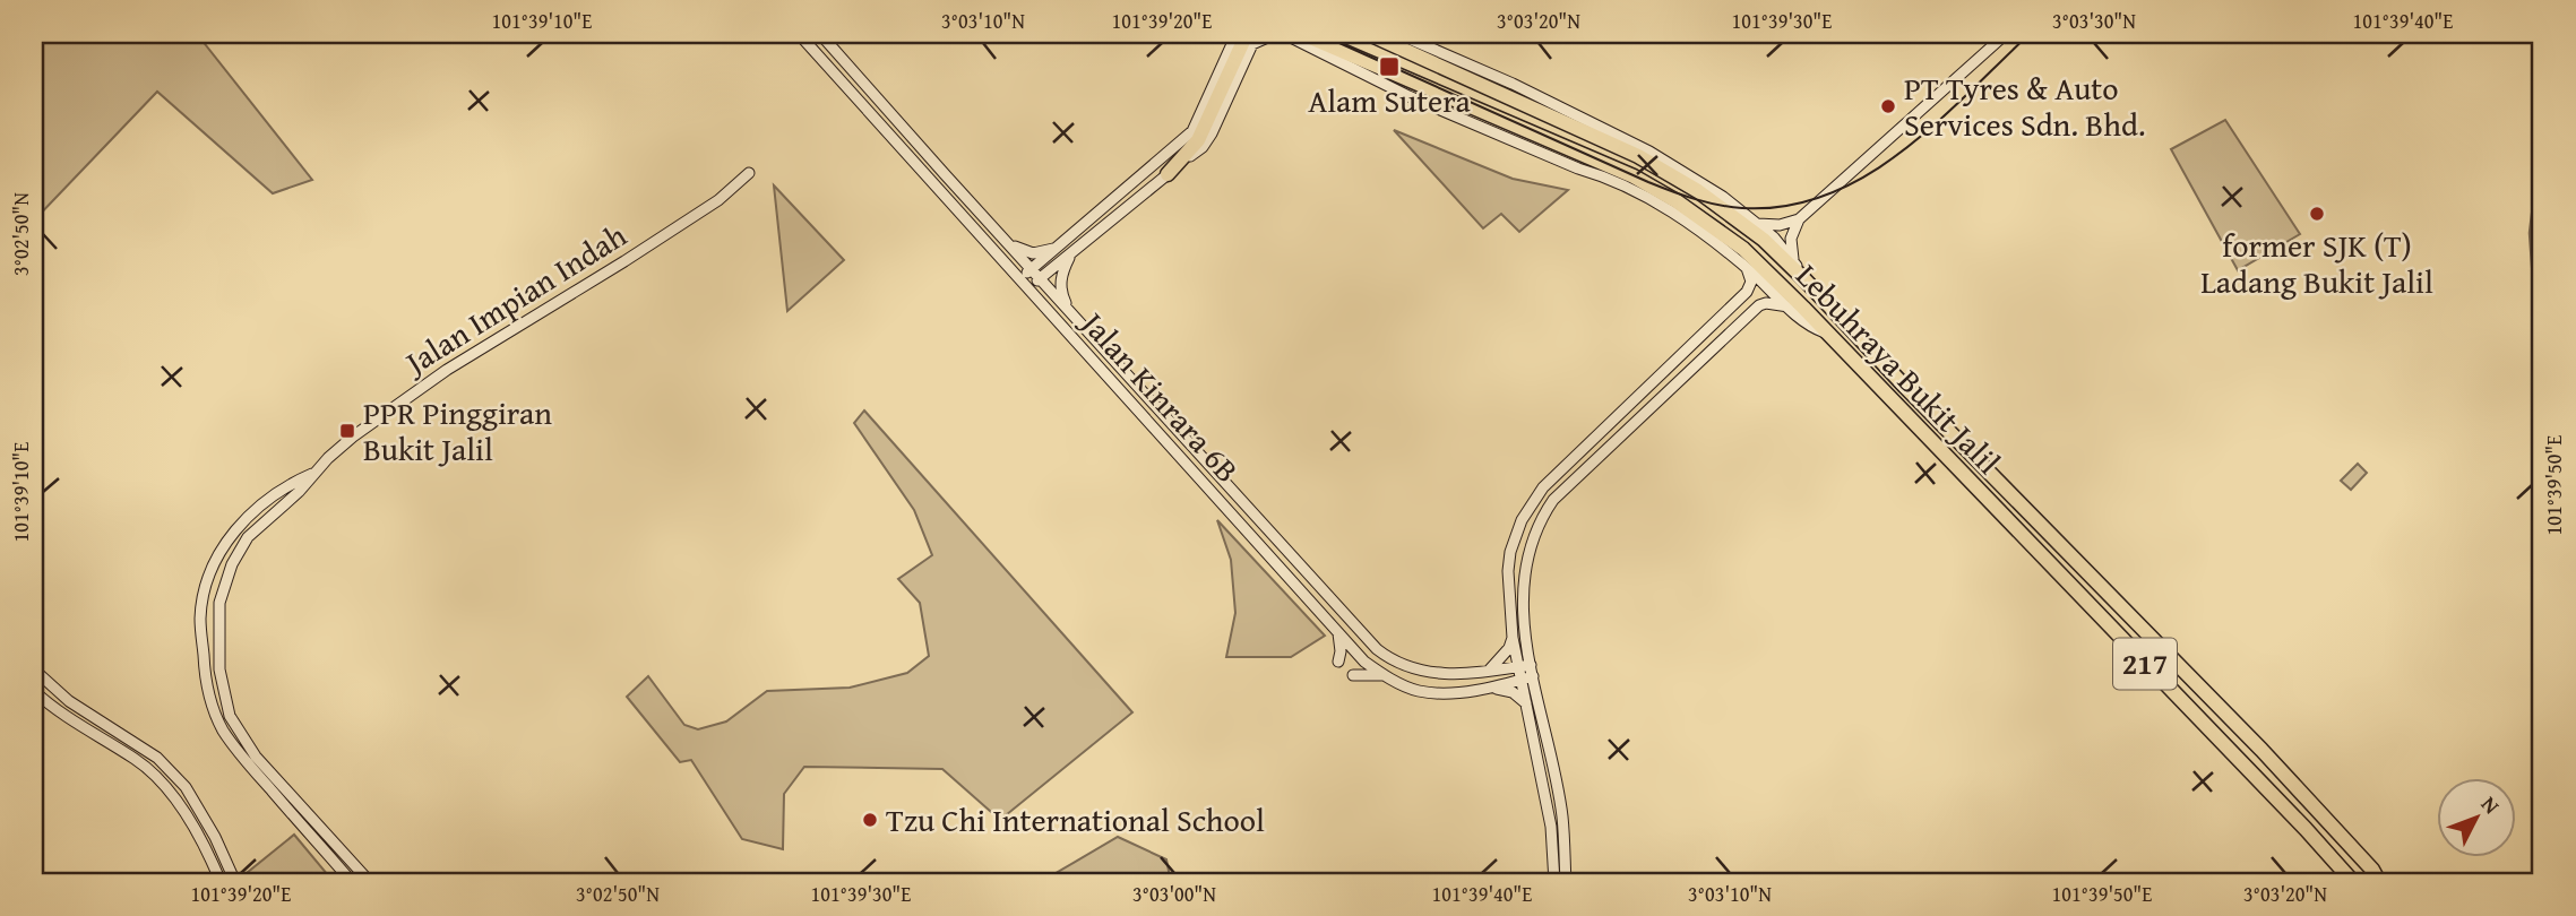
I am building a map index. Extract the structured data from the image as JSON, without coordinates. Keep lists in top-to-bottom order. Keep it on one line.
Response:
{"streets":{"highway":["Lebuhraya Bukit Jalil","217"],"street":["Jalan Impian Indah","Jalan Kinrara 6B"]},"places":{"transit":["Alam Sutera","PPR Pinggiran Bukit Jalil"],"other":["PT Tyres & Auto Services Sdn. Bhd.","former SJK (T) Ladang Bukit Jalil","Tzu Chi International School"]},"north":"top right","coordinates":["101°39'10\"E","3°03'10\"N","101°39'20\"E","3°03'20\"N","101°39'30\"E","3°03'30\"N","101°39'40\"E","3°02'50\"N","101°39'50\"E","3°03'00\"N"]}
